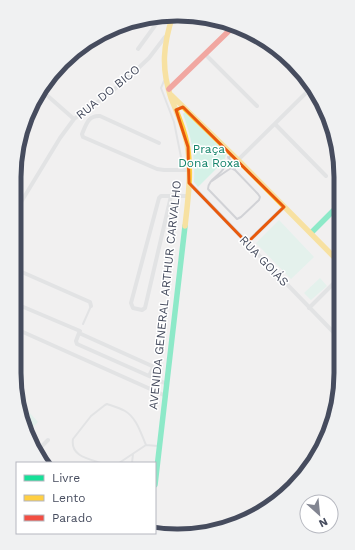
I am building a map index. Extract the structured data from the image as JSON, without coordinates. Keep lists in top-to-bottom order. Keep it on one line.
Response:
{"streets":{"main road":["AVENIDA GENERAL ARTHUR CARVALHO"],"street":["RUA DO BICO","RUA GOIÁS"]},"crossings":[["RUA DO BICO","AVENIDA GENERAL ARTHUR CARVALHO"],["RUA GOIÁS","AVENIDA GENERAL ARTHUR CARVALHO"]],"parks":["Praça Dona Roxa"],"legend":["Livre","Lento","Parado"],"north":"bottom right"}
